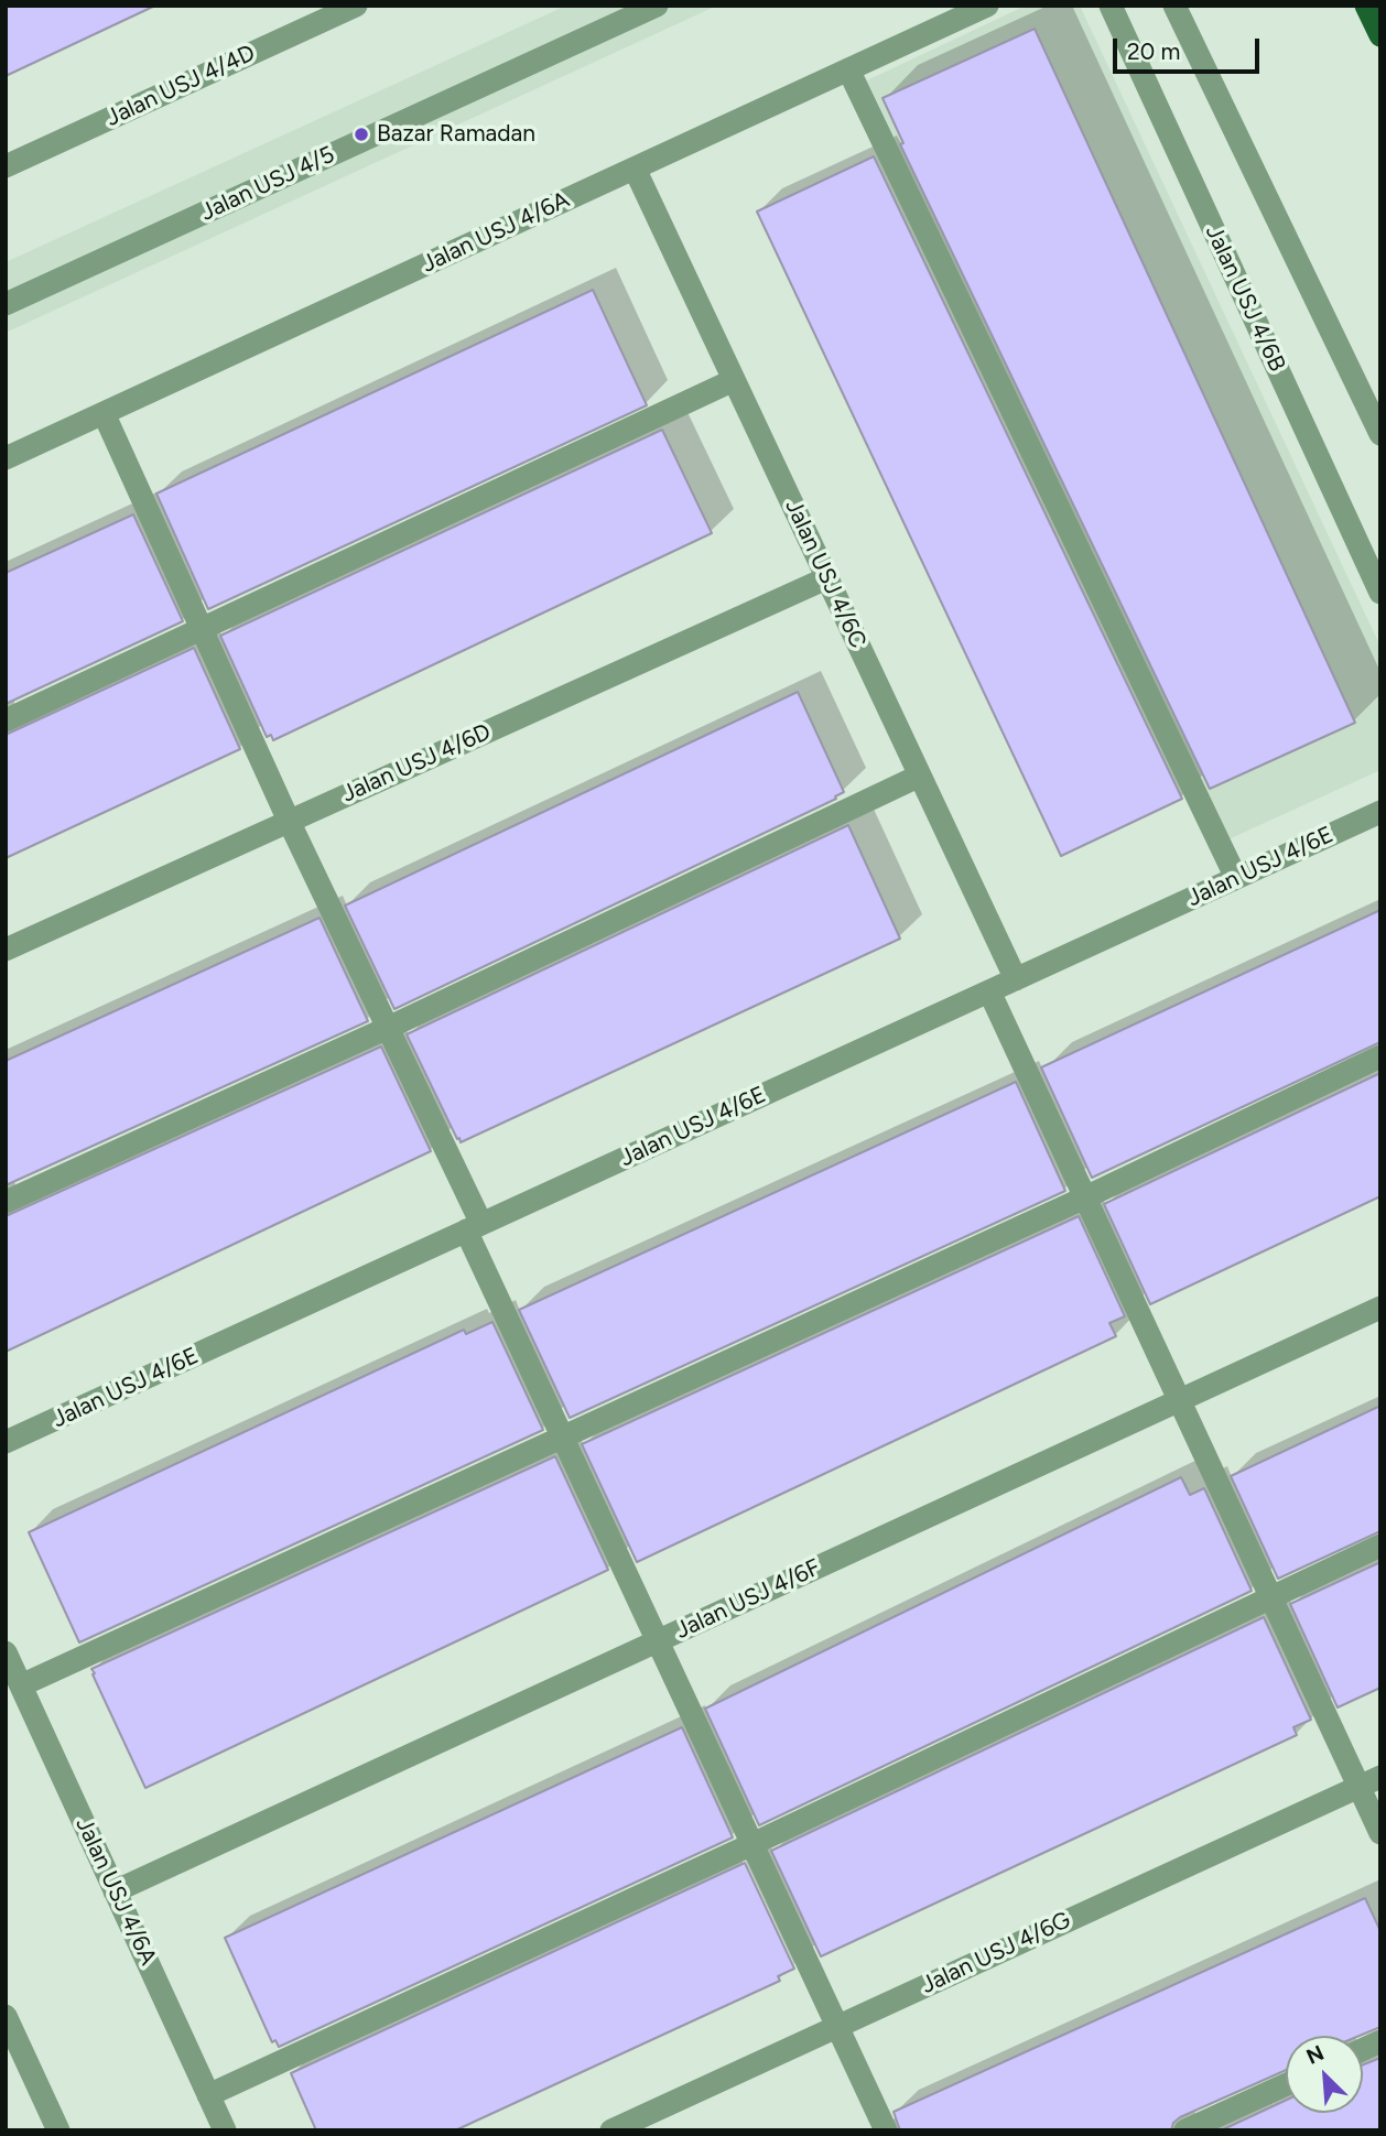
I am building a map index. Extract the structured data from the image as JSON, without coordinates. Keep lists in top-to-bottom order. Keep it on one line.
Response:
{"streets":{"street":["Jalan USJ 4/4D","Jalan USJ 4/5","Jalan USJ 4/6A","Jalan USJ 4/6B","Jalan USJ 4/6C","Jalan USJ 4/6D","Jalan USJ 4/6E","Jalan USJ 4/6F","Jalan USJ 4/6G"]},"crossings":[["Jalan USJ 4/6A","Jalan USJ 4/6C"],["Jalan USJ 4/6A","Jalan USJ 4/6F"],["Jalan USJ 4/6C","Jalan USJ 4/6D"],["Jalan USJ 4/6C","Jalan USJ 4/6E"]],"places":["Bazar Ramadan"],"scale_bar":"20 m","north":"top left"}
